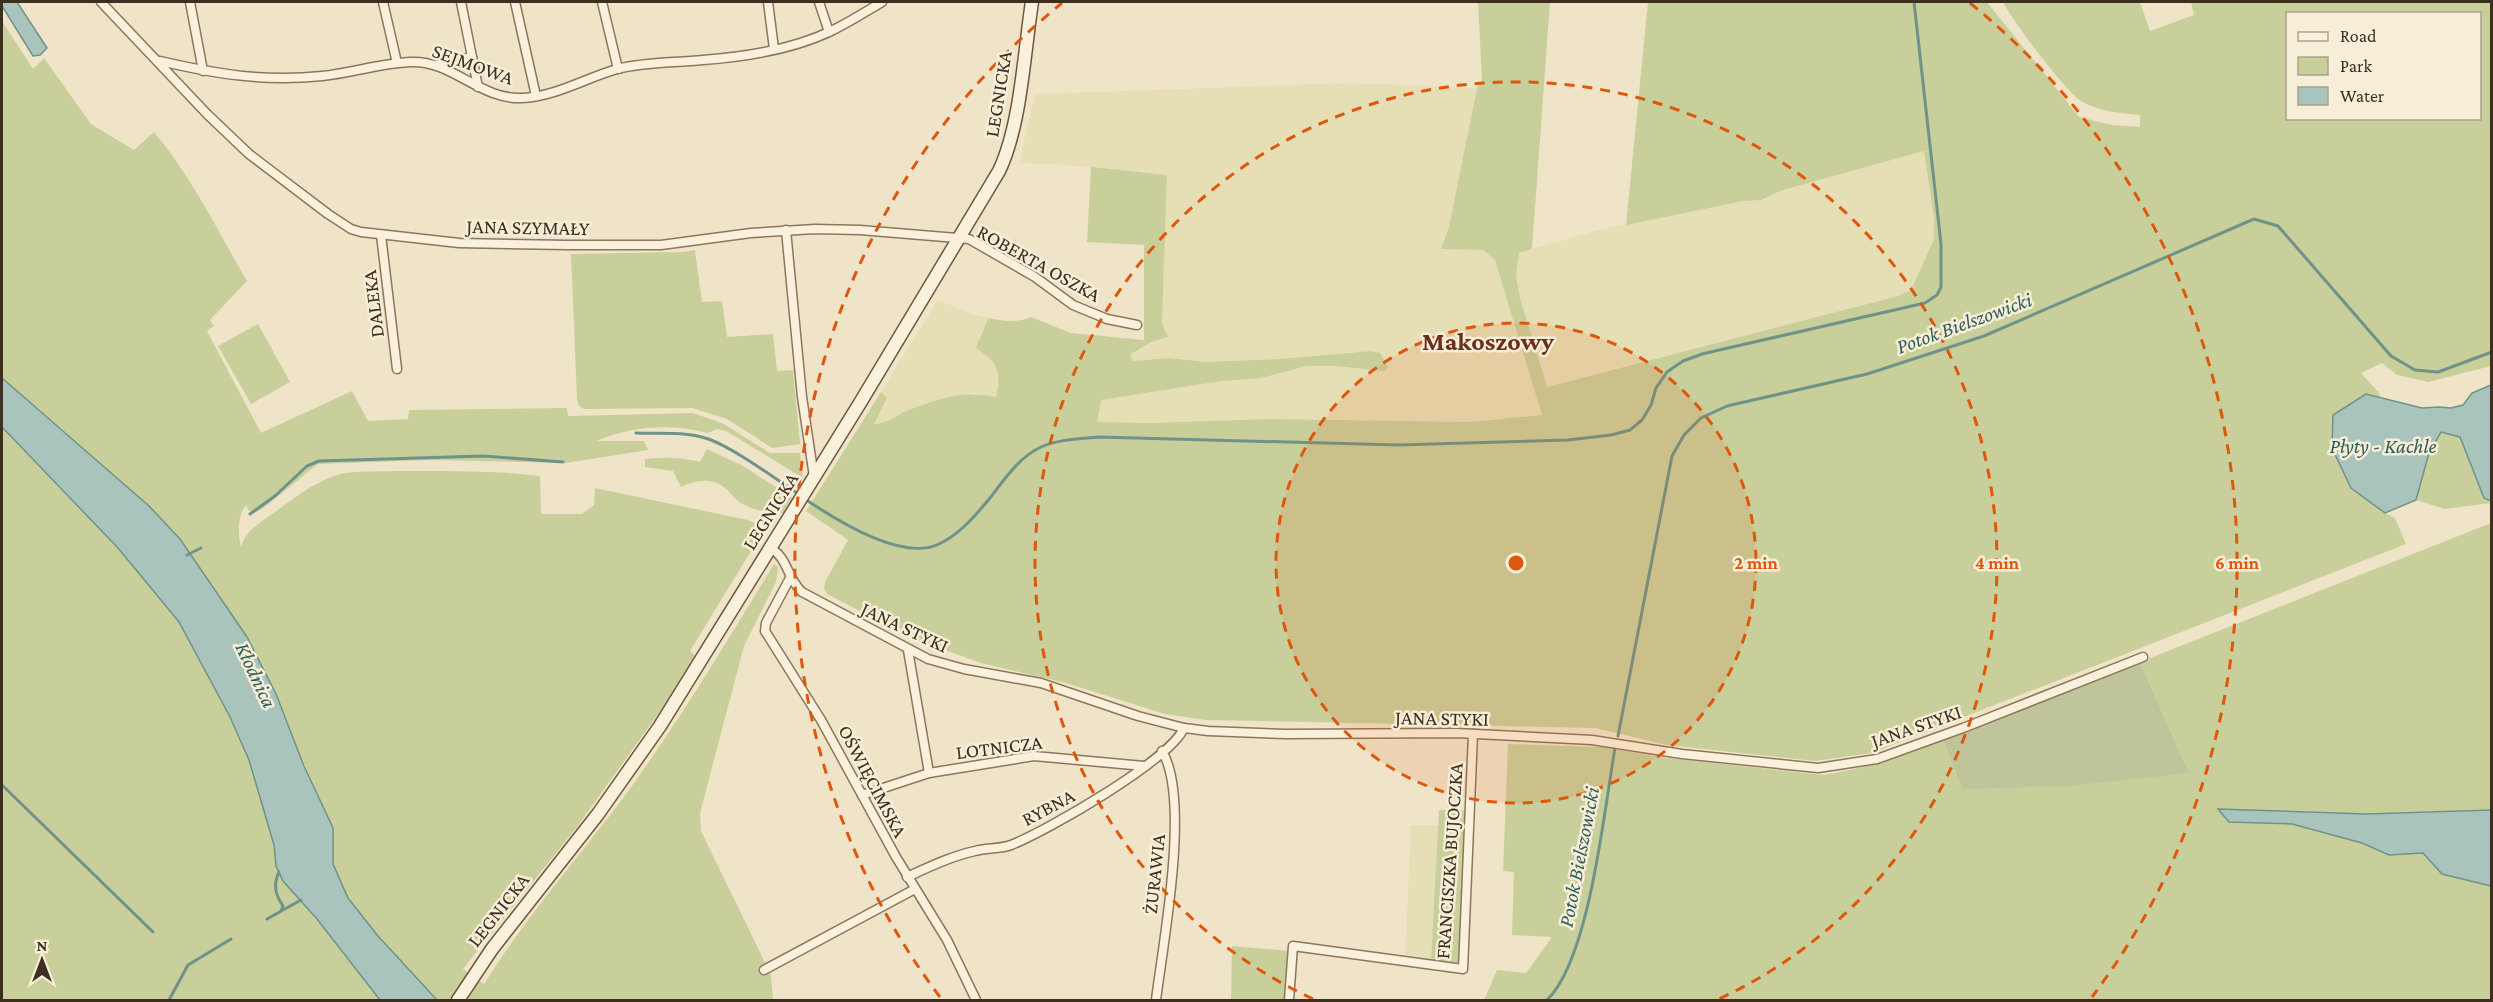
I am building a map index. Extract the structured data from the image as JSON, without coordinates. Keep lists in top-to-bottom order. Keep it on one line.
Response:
{"streets":{"main road":["LEGNICKA"],"street":["SEJMOWA","JANA SZYMAŁY","ROBERTA OSZKA","DALEKA","JANA STYKI","LOTNICZA","OŚWIĘCIMSKA","RYBNA","FRANCISZKA BUJOCZKA","ŻURAWIA"]},"crossings":[["SEJMOWA","JANA SZYMAŁY"],["LEGNICKA","JANA SZYMAŁY"],["LEGNICKA","ROBERTA OSZKA"],["LEGNICKA","JANA STYKI"],["JANA SZYMAŁY","ROBERTA OSZKA"],["JANA SZYMAŁY","DALEKA"],["JANA STYKI","OŚWIĘCIMSKA"],["JANA STYKI","RYBNA"],["JANA STYKI","FRANCISZKA BUJOCZKA"],["LOTNICZA","OŚWIĘCIMSKA"],["LOTNICZA","RYBNA"],["OŚWIĘCIMSKA","RYBNA"],["RYBNA","ŻURAWIA"]],"districts":["Makoszowy"],"water":["Potok Bielszowicki","Płyty - Kachle","Kłodnica"],"legend":["Road","Park","Water"],"north":"top","rings":["2 min","4 min","6 min"]}
